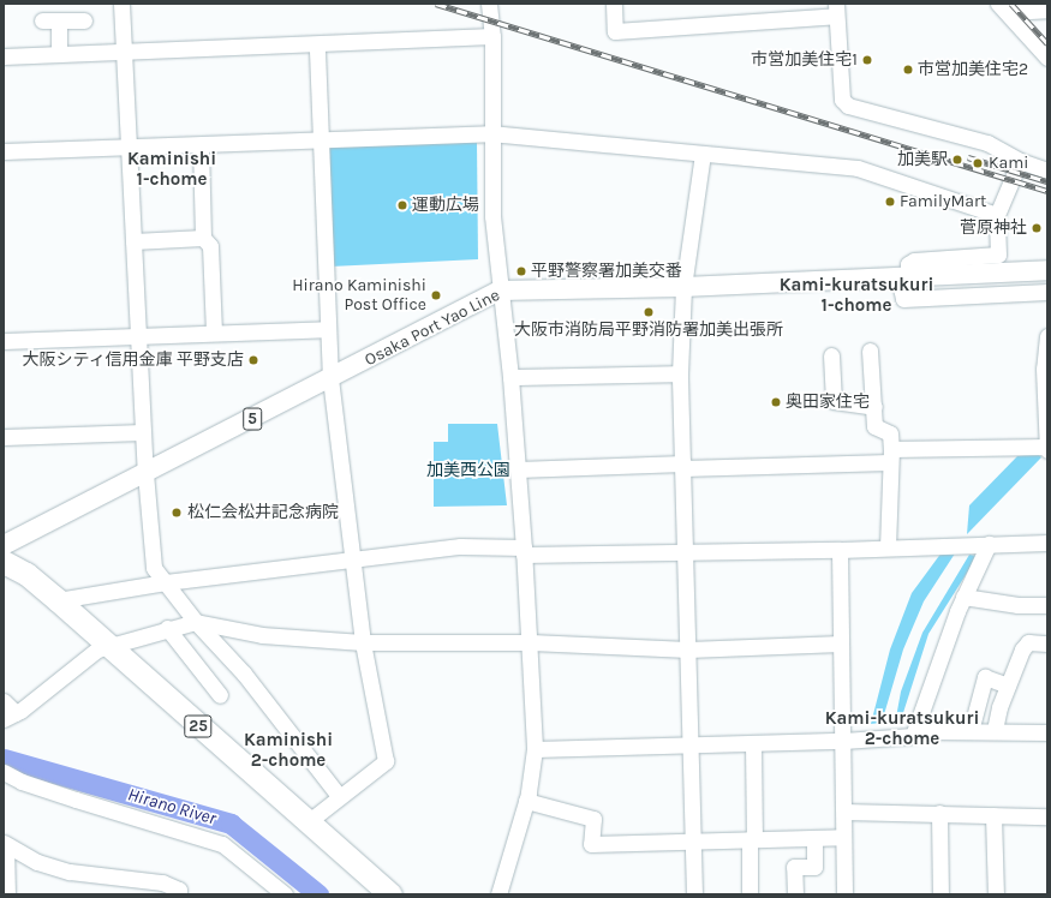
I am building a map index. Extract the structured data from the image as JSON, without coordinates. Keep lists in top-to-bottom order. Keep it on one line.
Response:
{"streets":{"highway":["25"],"main road":["Osaka Port Yao Line","5"]},"districts":["Kaminishi 1-chome","Kami-kuratsukuri 1-chome","Kami-kuratsukuri 2-chome","Kaminishi 2-chome"],"water":["Hirano River"],"parks":["加美西公園"],"places":["市営加美住宅1","市営加美住宅2","加美駅","Kami","FamilyMart","運動広場","菅原神社","平野警察署加美交番","Hirano Kaminishi Post Office","大阪市消防局平野消防署加美出張所","大阪シティ信用金庫 平野支店","奥田家住宅","松仁会松井記念病院"]}
